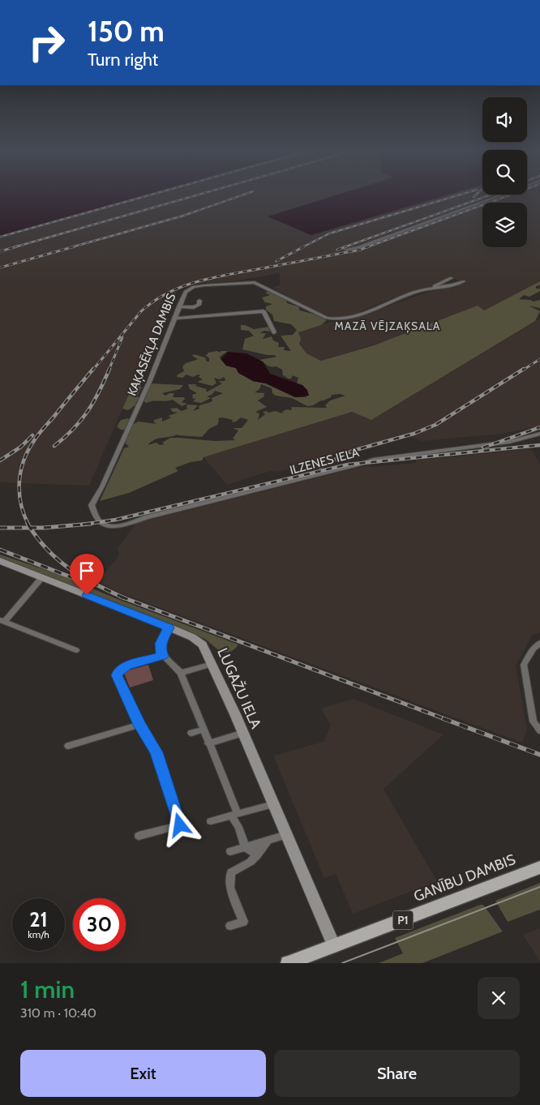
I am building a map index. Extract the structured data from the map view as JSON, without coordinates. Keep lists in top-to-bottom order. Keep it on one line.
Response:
{"streets":{"main road":["GANĪBU DAMBIS","P1"],"street":["KAĶASĒKĻA DAMBIS","ILZENES IELA","LUGAŽU IELA"]},"crossings":[["KAĶASĒKĻA DAMBIS","ILZENES IELA"],["LUGAŽU IELA","GANĪBU DAMBIS"]],"districts":["MAZĀ VĒJZAĶSALA"],"page":{"turn":["150 m","Turn right"],"speed":"21 km/h","limit":"30","heading":["1 min","310 m · 10:40"],"buttons":["Exit","Share"]}}
